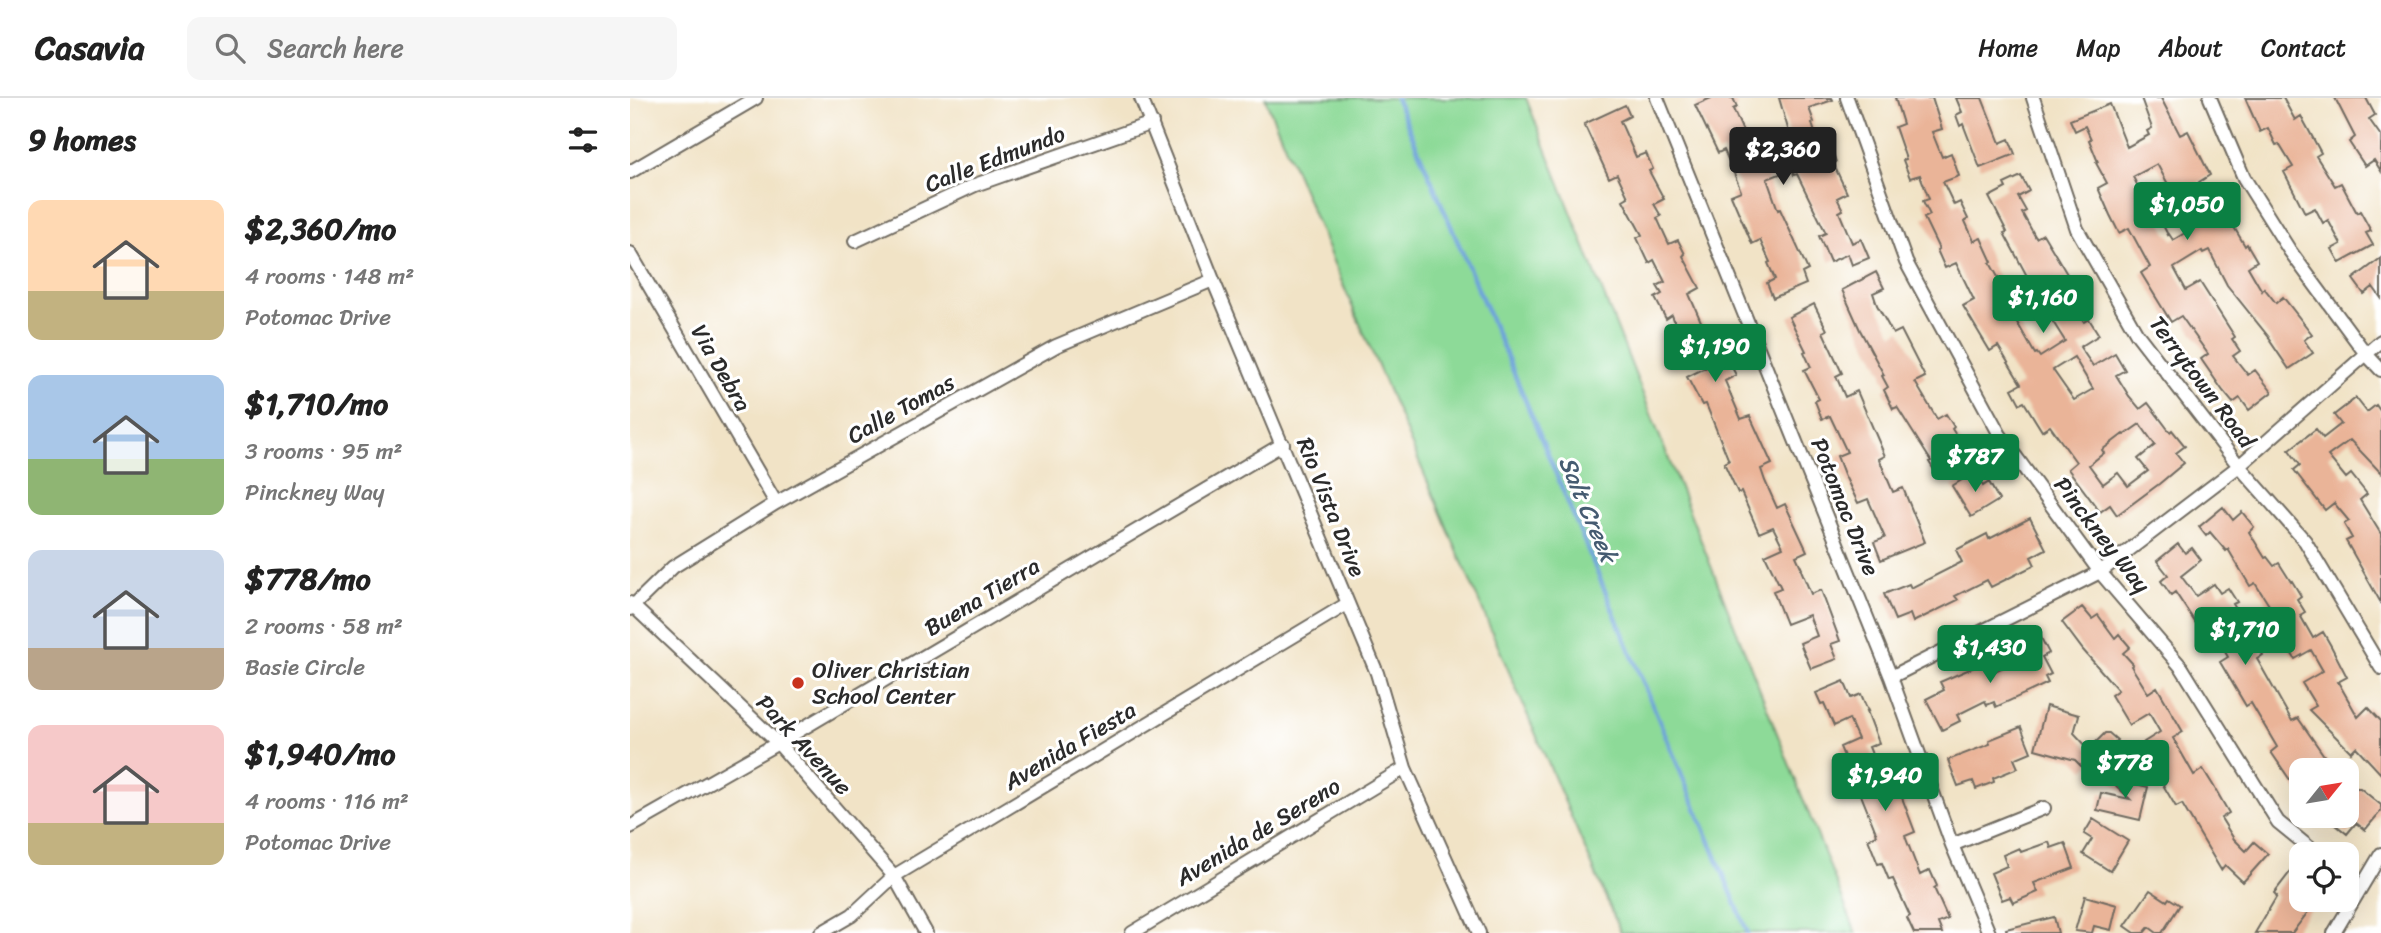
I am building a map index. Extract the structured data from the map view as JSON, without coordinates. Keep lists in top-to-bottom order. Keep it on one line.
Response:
{"streets":{"street":["Calle Edmundo","Via Debra","Terrytown Road","Calle Tomas","Rio Vista Drive","Potomac Drive","Pinckney Way","Buena Tierra","Park Avenue","Avenida Fiesta","Avenida de Sereno"]},"crossings":[["Calle Edmundo","Rio Vista Drive"],["Via Debra","Calle Tomas"],["Calle Tomas","Rio Vista Drive"],["Calle Tomas","Park Avenue"],["Rio Vista Drive","Buena Tierra"],["Rio Vista Drive","Avenida Fiesta"],["Rio Vista Drive","Avenida de Sereno"],["Buena Tierra","Park Avenue"],["Park Avenue","Avenida Fiesta"]],"water":["Salt Creek"],"places":["Oliver Christian School Center"],"north":"top right","page":{"header":"Casavia","search":"Search here","nav":["Home","Map","About","Contact"],"heading":"9 homes","price":["$2,360","$1,050","$1,160","$1,190","$787","$1,710","$1,430","$778","$1,940"],"list":[{"name":"$2,360/mo","note":"4 rooms · 148 m² · Potomac Drive"},{"name":"$1,710/mo","note":"3 rooms · 95 m² · Pinckney Way"},{"name":"$778/mo","note":"2 rooms · 58 m² · Basie Circle"},{"name":"$1,940/mo","note":"4 rooms · 116 m² · Potomac Drive"}]}}
